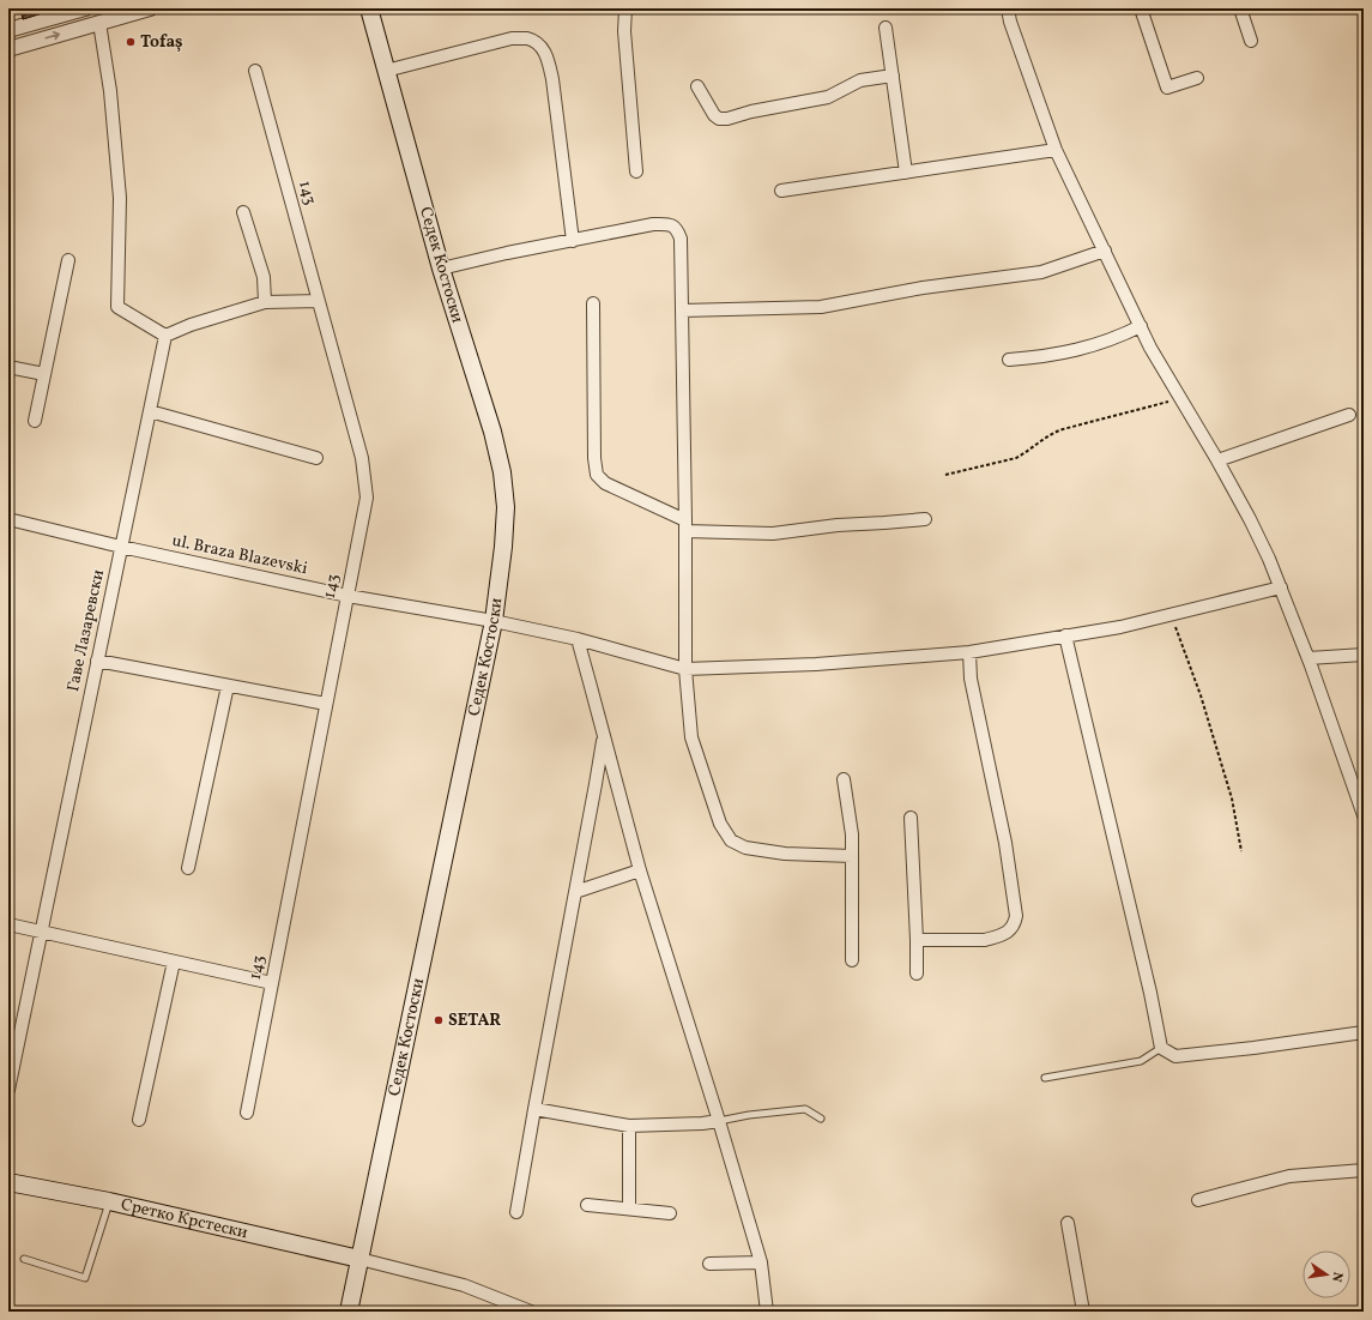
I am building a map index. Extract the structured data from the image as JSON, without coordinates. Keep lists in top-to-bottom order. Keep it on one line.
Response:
{"streets":{"main road":["Седек Костоски","Сретко Крстески"],"street":["143","ul. Braza Blazevski","Гаве Лазаревски"]},"crossings":[["143","ul. Braza Blazevski"],["Седек Костоски","ul. Braza Blazevski"],["Седек Костоски","Сретко Крстески"],["ul. Braza Blazevski","Гаве Лазаревски"]],"places":["Tofaş","SETAR"],"north":"right"}
